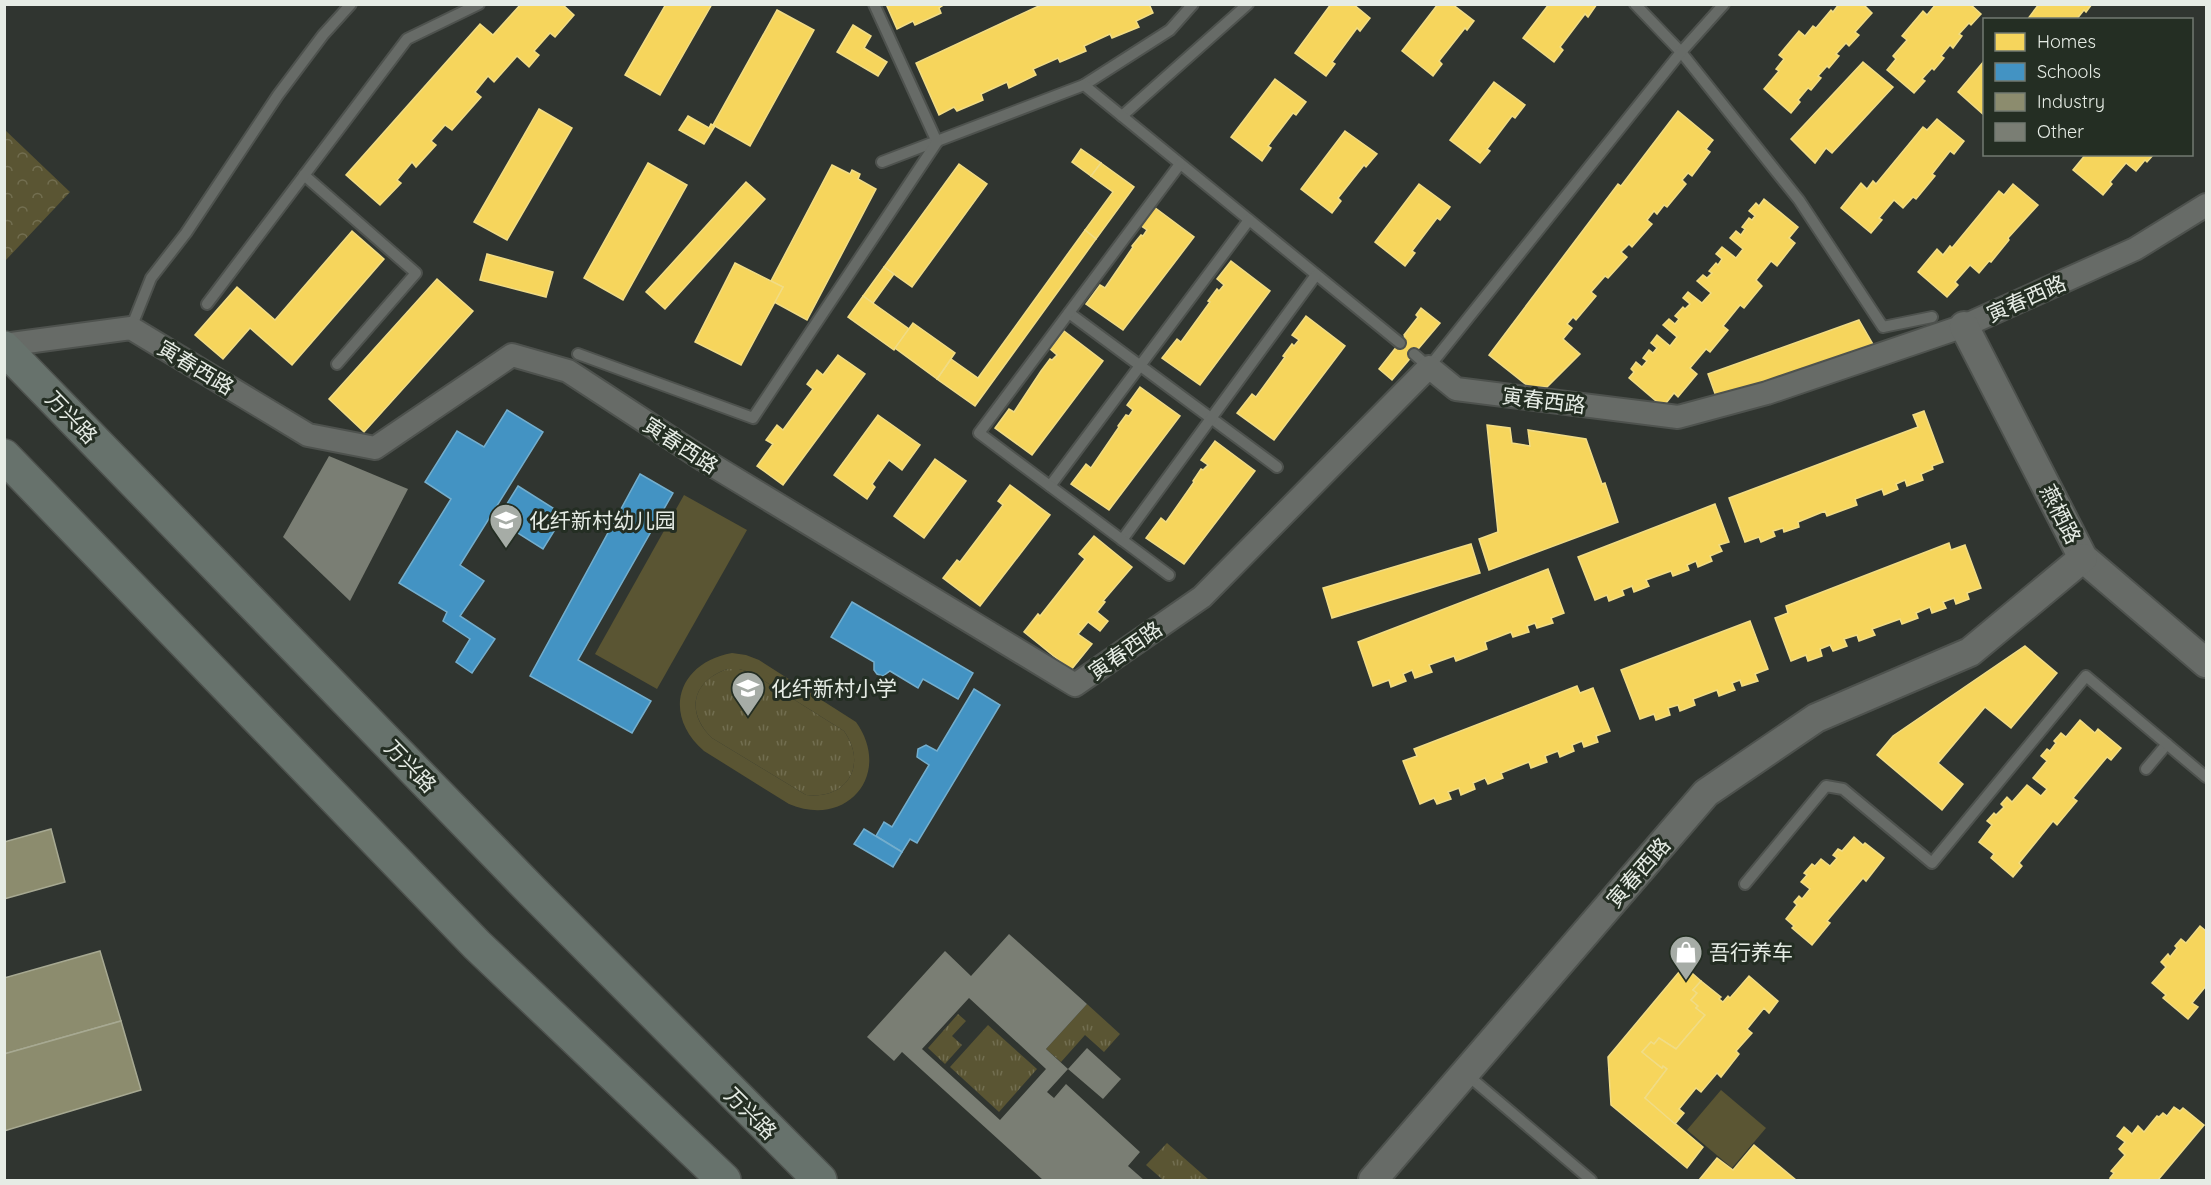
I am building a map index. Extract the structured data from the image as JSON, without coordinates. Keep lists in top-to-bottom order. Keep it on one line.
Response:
{"streets":{"main road":["万兴路"],"street":["寅春西路","燕栖路"]},"crossings":[["寅春西路","燕栖路"]],"places":{"school or university":["化纤新村幼儿园","化纤新村小学"],"shop":["吾行养车"]},"legend":["Homes","Schools","Industry","Other"]}
